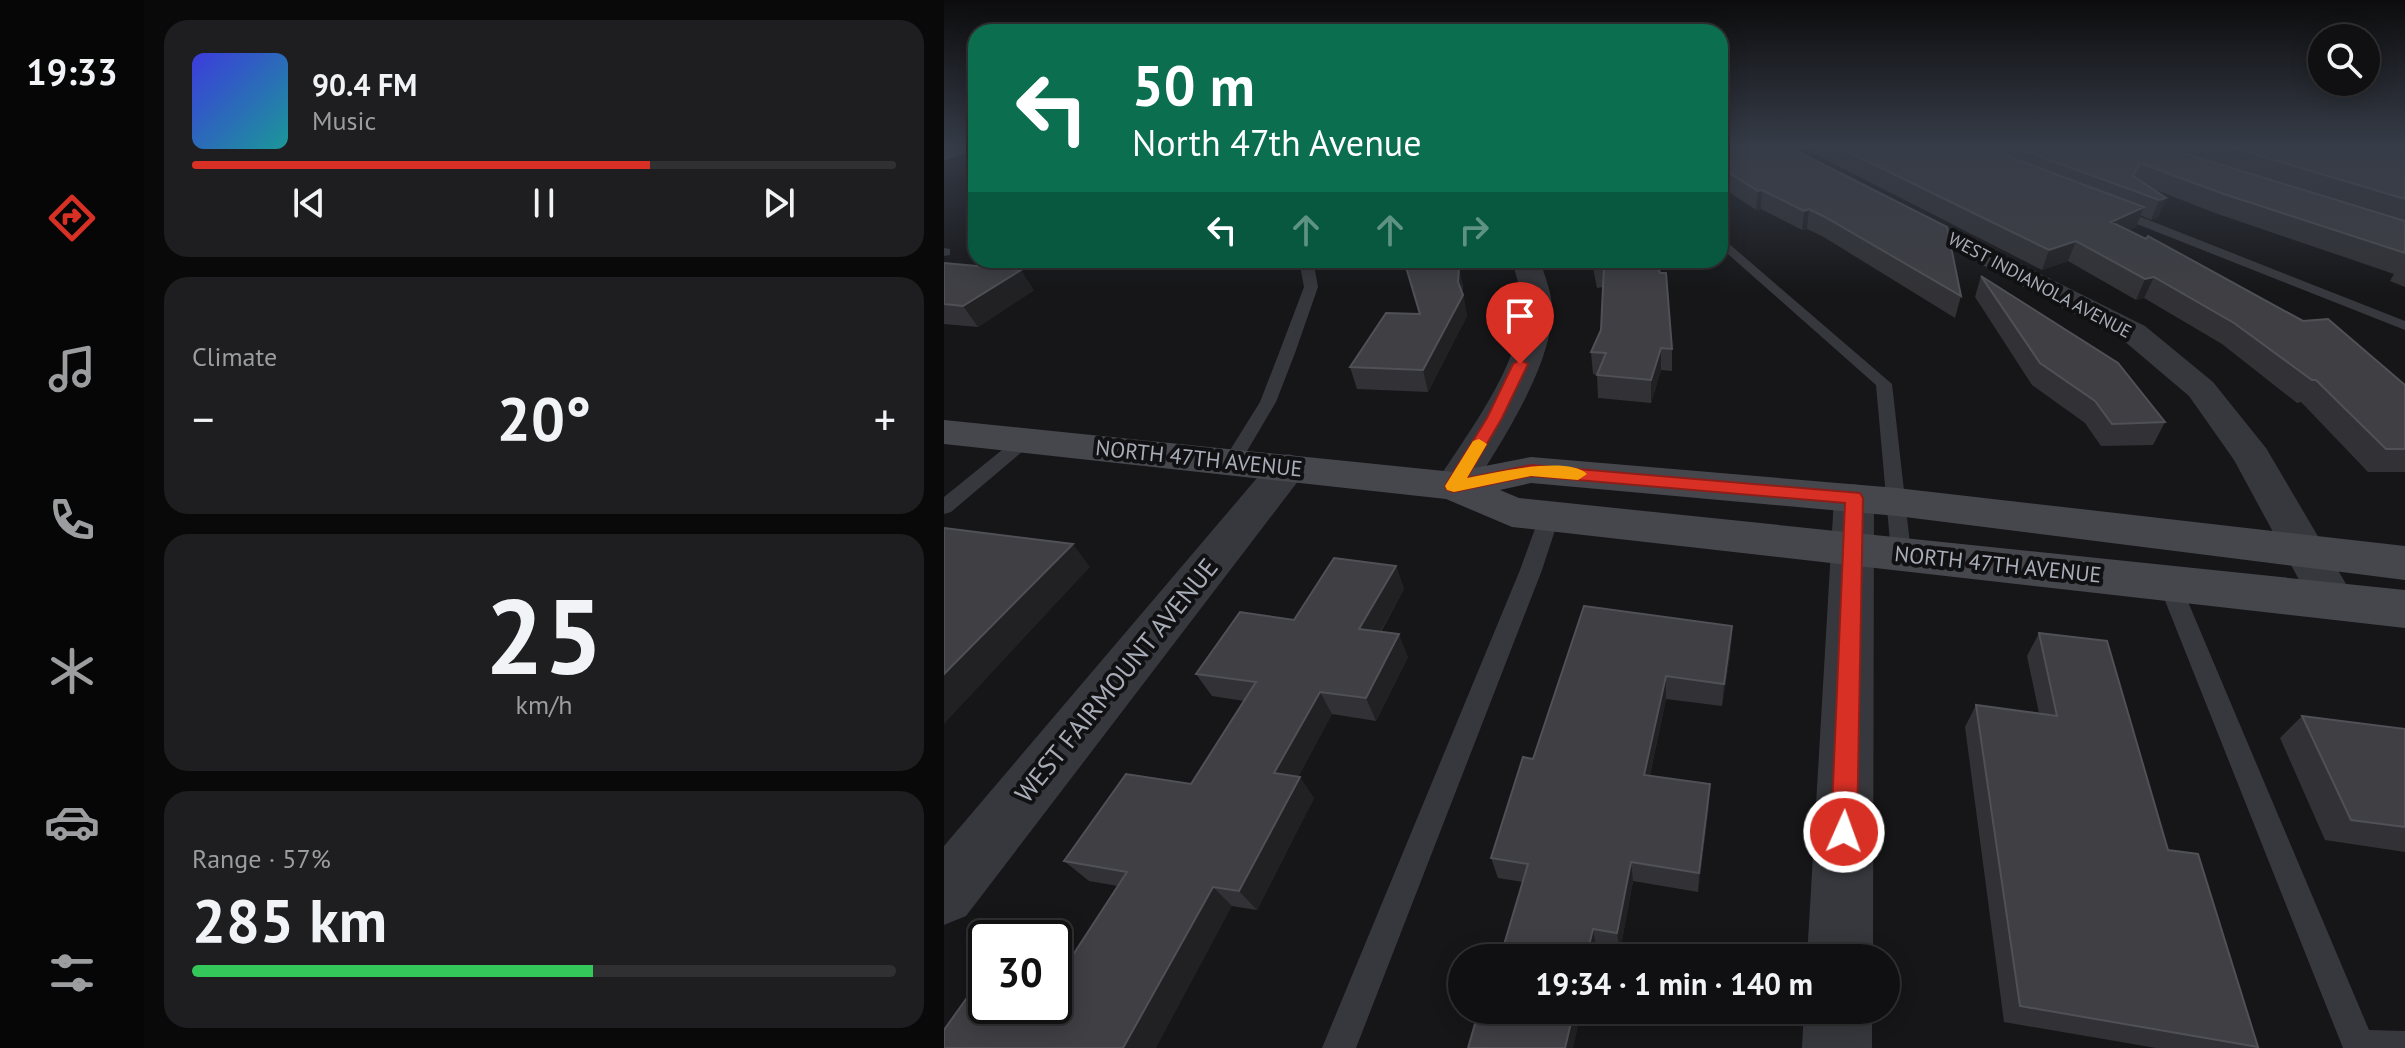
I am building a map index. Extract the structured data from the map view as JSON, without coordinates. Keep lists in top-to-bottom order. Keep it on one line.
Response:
{"streets":{"street":["WEST INDIANOLA AVENUE","NORTH 47TH AVENUE","WEST FAIRMOUNT AVENUE"]},"crossings":[["WEST INDIANOLA AVENUE","NORTH 47TH AVENUE"],["NORTH 47TH AVENUE","WEST FAIRMOUNT AVENUE"]],"page":{"tabs":"19:33","turn":["50 m","North 47th Avenue"],"song":["90.4 FM","Music"],"tile":["Climate",["25","km/h"],["Range · 57%","285 km"]],"heat":["−","20°","+"],"limit":"30","trip":"19:34 · 1 min · 140 m"}}
